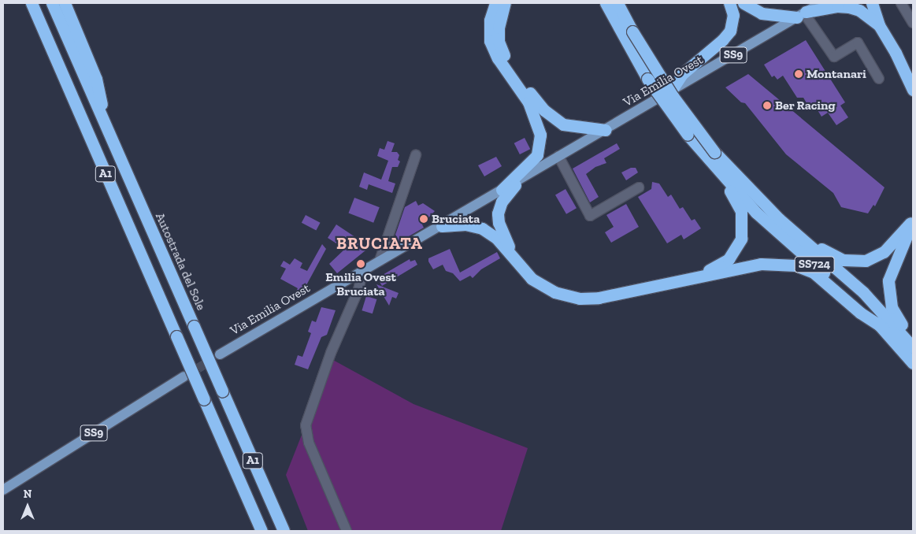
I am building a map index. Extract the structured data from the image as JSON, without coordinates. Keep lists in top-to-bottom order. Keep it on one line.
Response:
{"streets":{"highway":["A1","Autostrada del Sole","SS724"],"main road":["SS9","Via Emilia Ovest"]},"districts":["BRUCIATA"],"places":["Montanari","Ber Racing","Bruciata","Emilia Ovest Bruciata"],"north":"top"}
